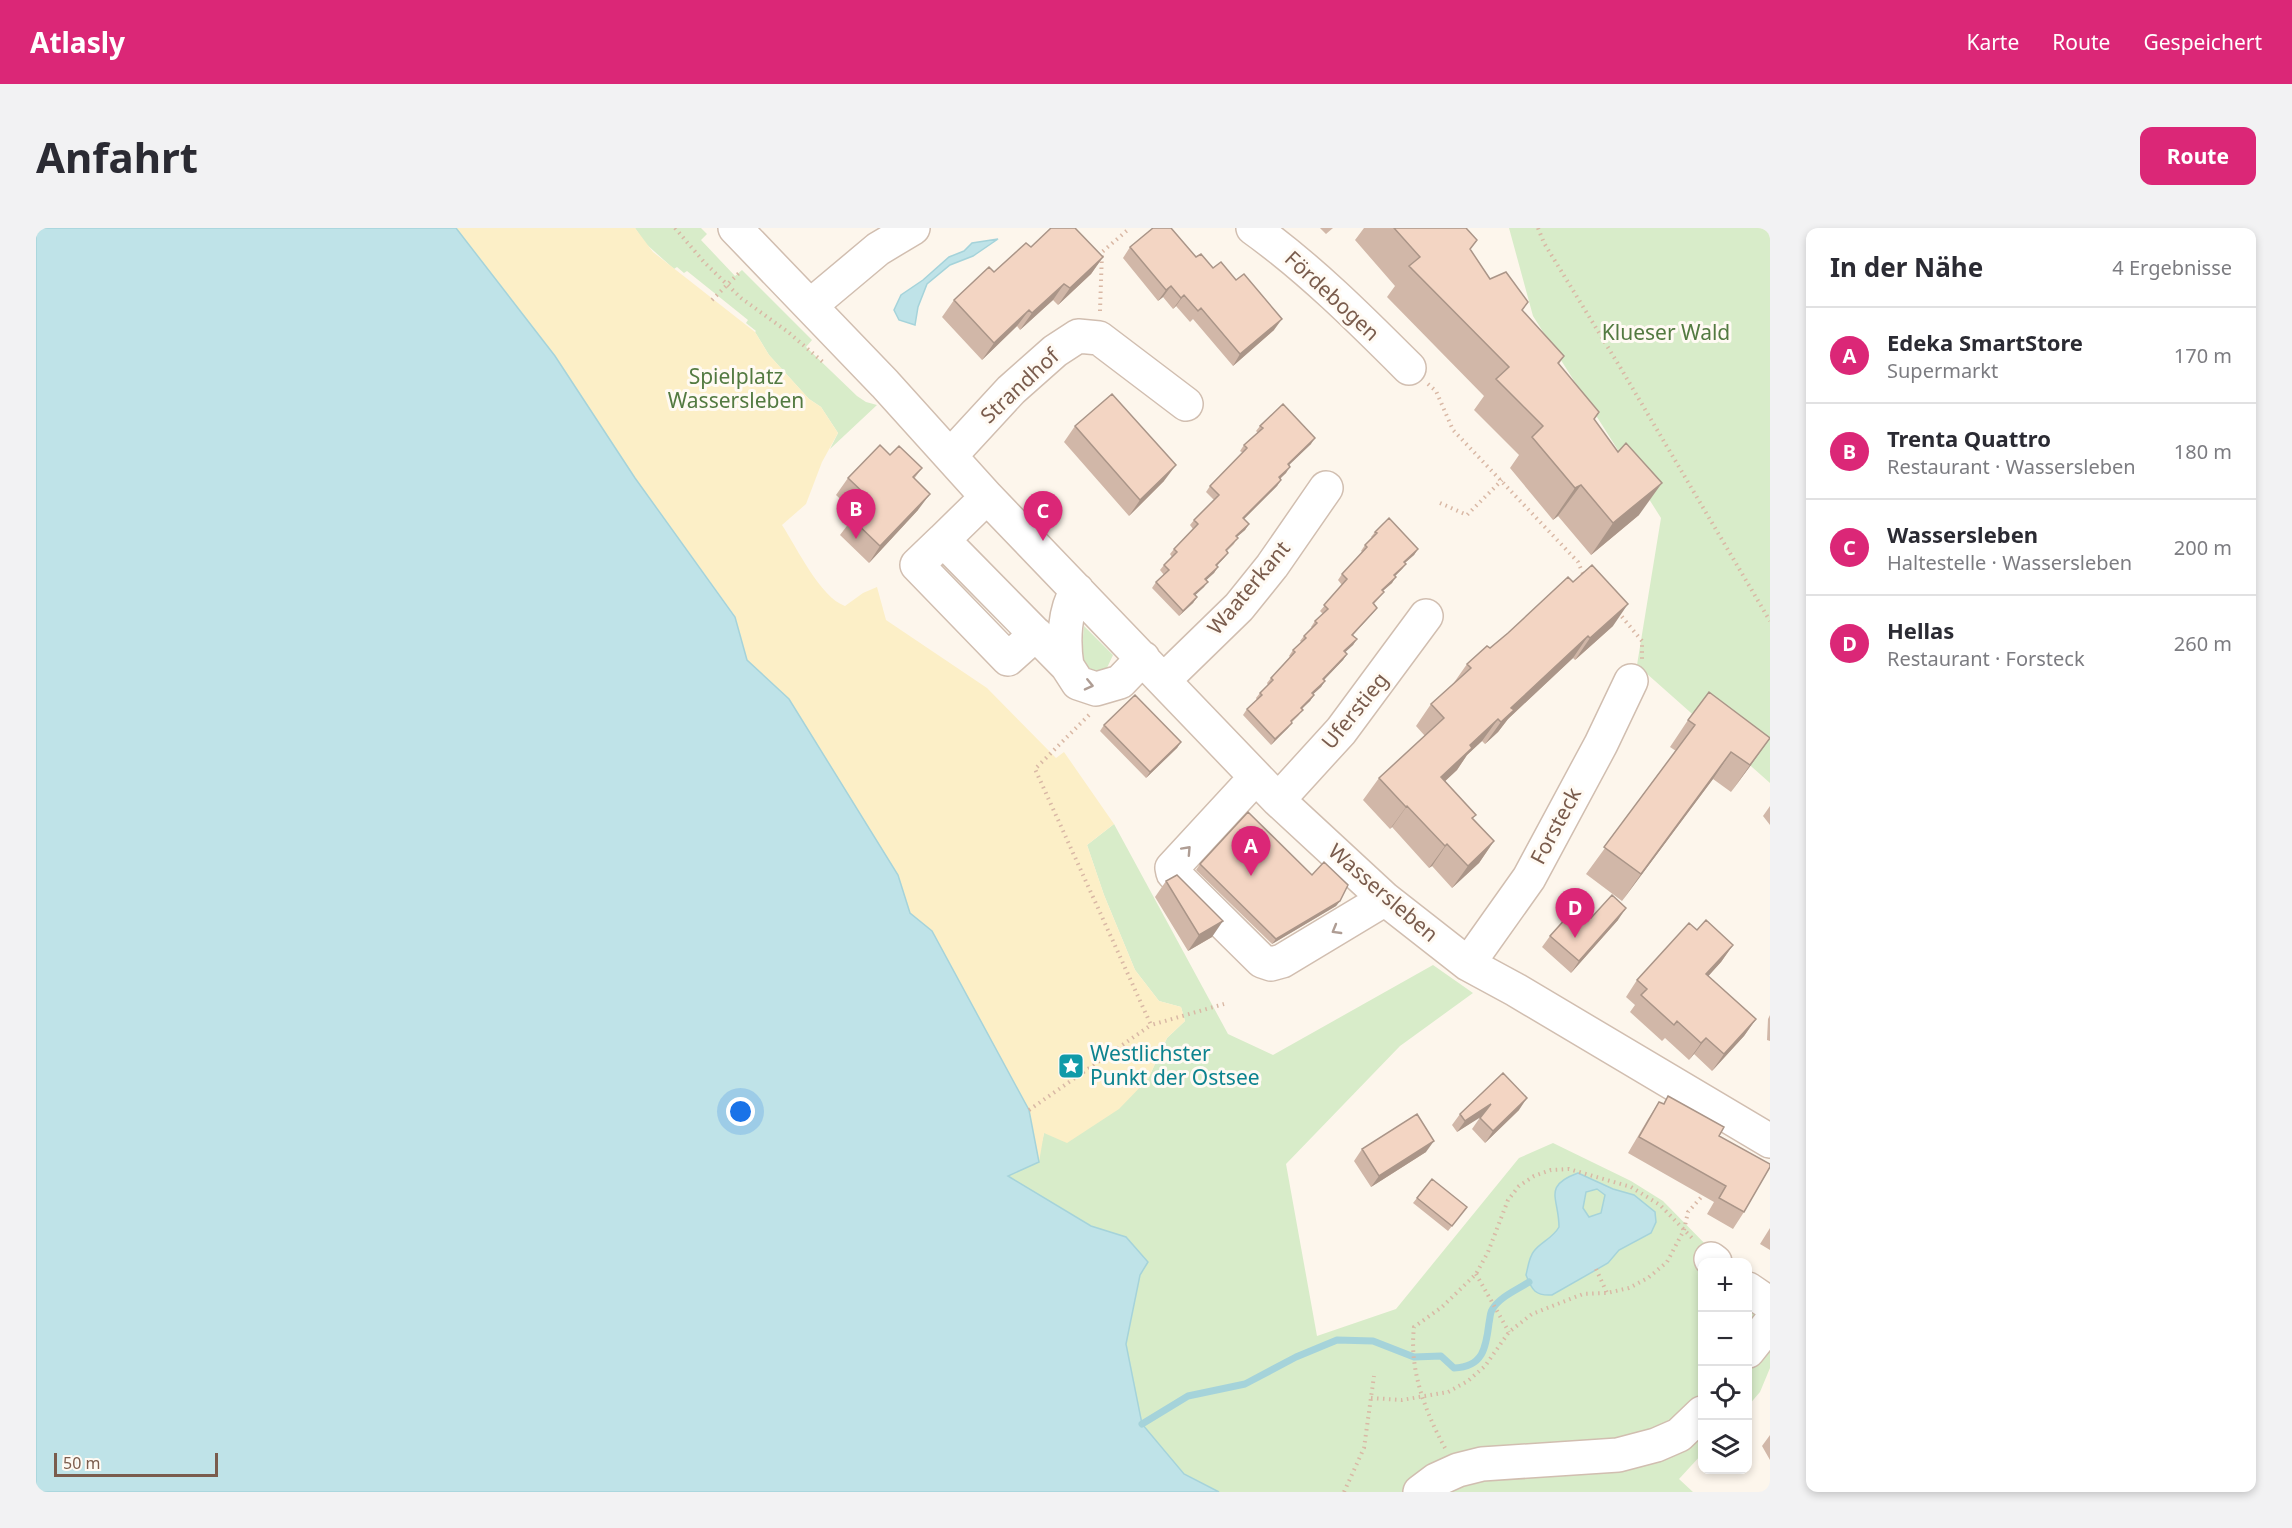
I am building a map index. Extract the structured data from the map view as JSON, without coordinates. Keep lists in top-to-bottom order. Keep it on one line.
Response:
{"streets":{"street":["Fördebogen","Strandhof","Waaterkant","Uferstieg","Forsteck","Wassersleben"]},"crossings":[["Strandhof","Wassersleben"],["Waaterkant","Wassersleben"],["Uferstieg","Wassersleben"],["Forsteck","Wassersleben"]],"parks":["Klueser Wald","Spielplatz Wassersleben"],"places":{"place":["Westlichster Punkt der Ostsee"]},"scale_bar":"50 m","page":{"header":"Atlasly","nav":["Karte","Route","Gespeichert"],"buttons":"Route","title":"Anfahrt","heading":["In der Nähe","4 Ergebnisse"],"list":[{"mark":"A","name":"Edeka SmartStore","note":"Supermarkt","value":"170 m"},{"mark":"B","name":"Trenta Quattro","note":"Restaurant · Wassersleben","value":"180 m"},{"mark":"C","name":"Wassersleben","note":"Haltestelle · Wassersleben","value":"200 m"},{"mark":"D","name":"Hellas","note":"Restaurant · Forsteck","value":"260 m"}],"pins":["B","C","A","D"],"map_buttons":["+","−"],"scale":"50 m"}}
